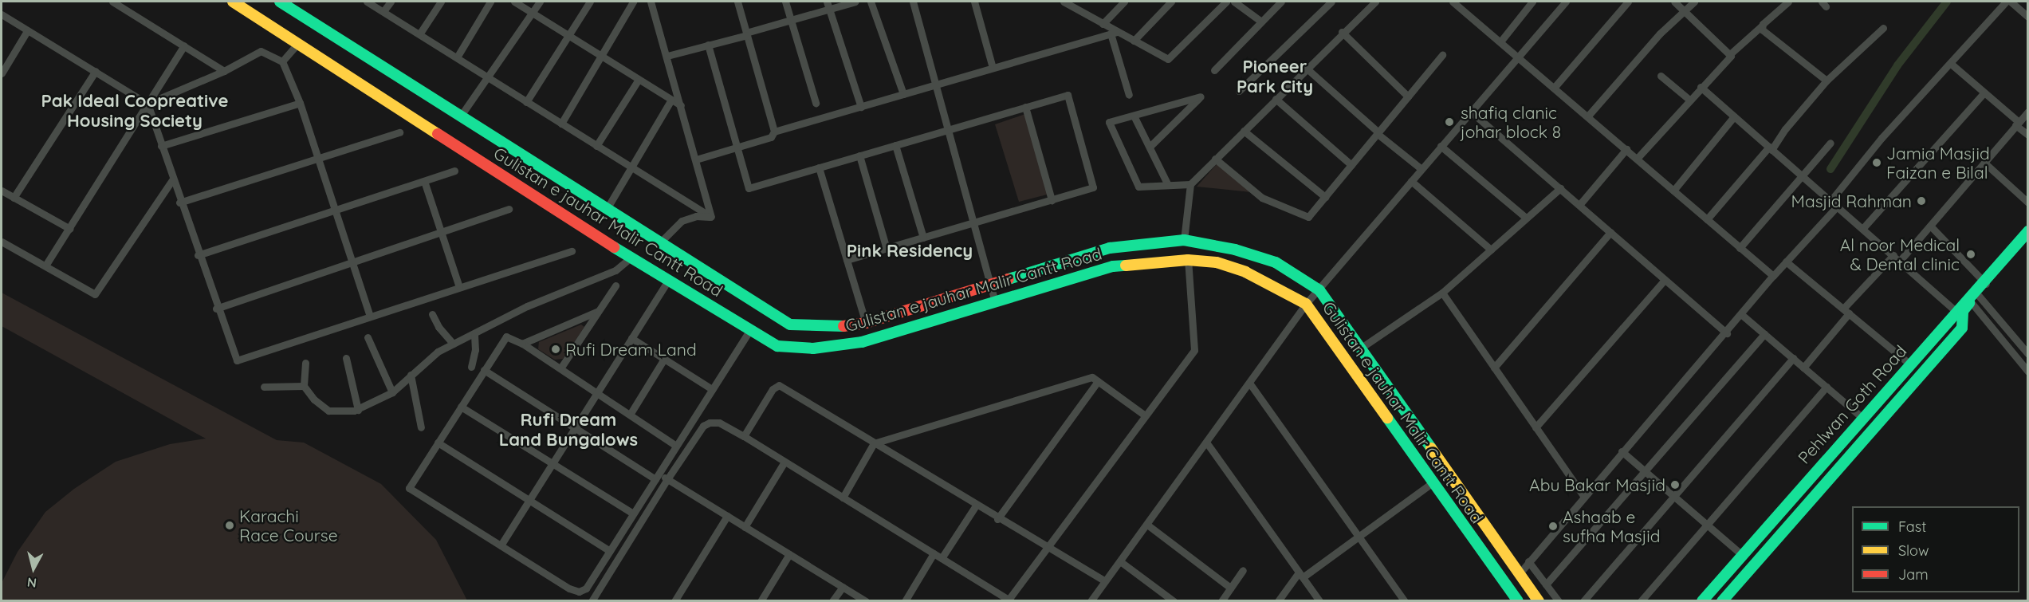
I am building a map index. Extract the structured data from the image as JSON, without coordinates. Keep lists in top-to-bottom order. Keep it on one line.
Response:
{"streets":{"main road":["Gulistan e jauhar Malir Cantt Road","Pehlwan Goth Road"]},"districts":["Pioneer Park City","Pak Ideal Coopreative Housing Society","Pink Residency","Rufi Dream Land Bungalows"],"places":["shafiq clanic johar block 8","Jamia Masjid Faizan e Bilal","Masjid Rahman","Al noor Medical & Dental clinic","Rufi Dream Land","Abu Bakar Masjid","Karachi Race Course","Ashaab e sufha Masjid"],"legend":["Fast","Slow","Jam"],"north":"bottom"}
